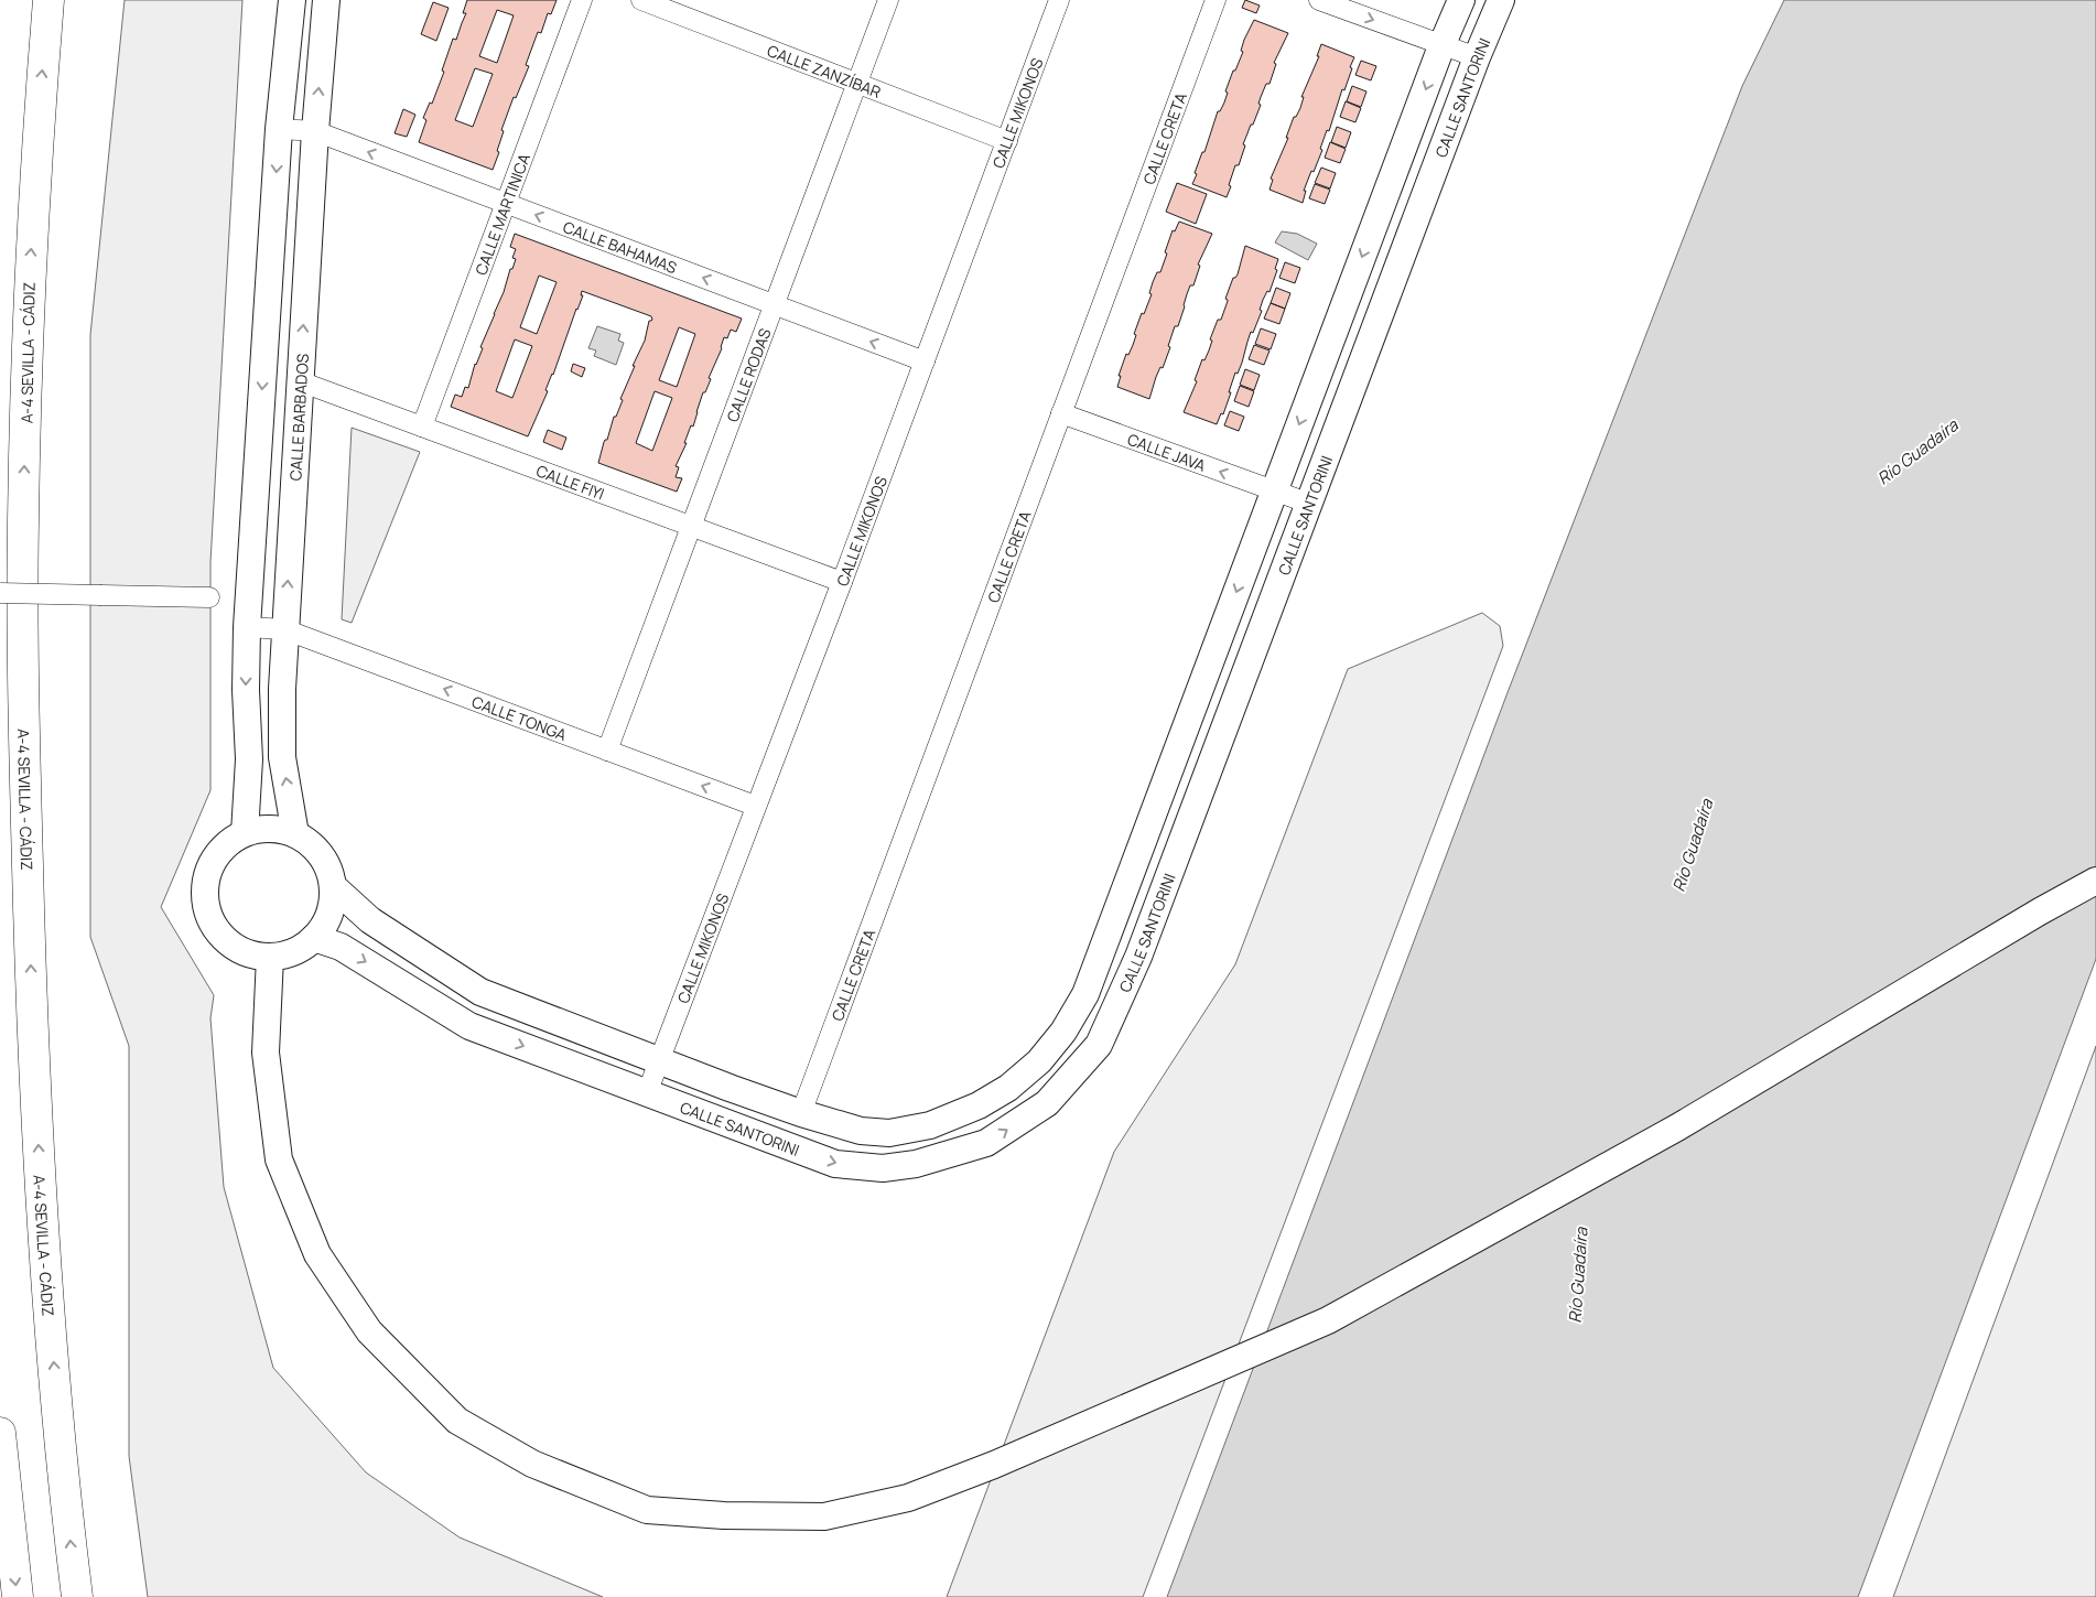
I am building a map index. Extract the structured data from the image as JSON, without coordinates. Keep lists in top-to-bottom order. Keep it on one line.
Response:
{"streets":{"highway":["A-4 SEVILLA - CÁDIZ"],"street":["CALLE ZANZÍBAR","CALLE SANTORINI","CALLE MIKONOS","CALLE CRETA","CALLE MARTINICA","CALLE BAHAMAS","CALLE RODAS","CALLE BARBADOS","CALLE JAVA","CALLE FIYI","CALLE TONGA"]},"crossings":[["CALLE ZANZÍBAR","CALLE MIKONOS"],["CALLE ZANZÍBAR","CALLE RODAS"],["CALLE SANTORINI","CALLE MIKONOS"],["CALLE SANTORINI","CALLE BARBADOS"],["CALLE SANTORINI","CALLE JAVA"],["CALLE MIKONOS","CALLE BAHAMAS"],["CALLE MIKONOS","CALLE FIYI"],["CALLE MIKONOS","CALLE TONGA"],["CALLE CRETA","CALLE JAVA"],["CALLE MARTINICA","CALLE BAHAMAS"],["CALLE MARTINICA","CALLE FIYI"],["CALLE BAHAMAS","CALLE RODAS"],["CALLE BAHAMAS","CALLE BARBADOS"],["CALLE RODAS","CALLE FIYI"],["CALLE RODAS","CALLE TONGA"],["CALLE BARBADOS","CALLE FIYI"],["CALLE BARBADOS","CALLE TONGA"]],"one_way":["CALLE BAHAMAS","A-4 SEVILLA - CÁDIZ","CALLE JAVA","CALLE TONGA"],"water":["Río Guadaíra"]}
